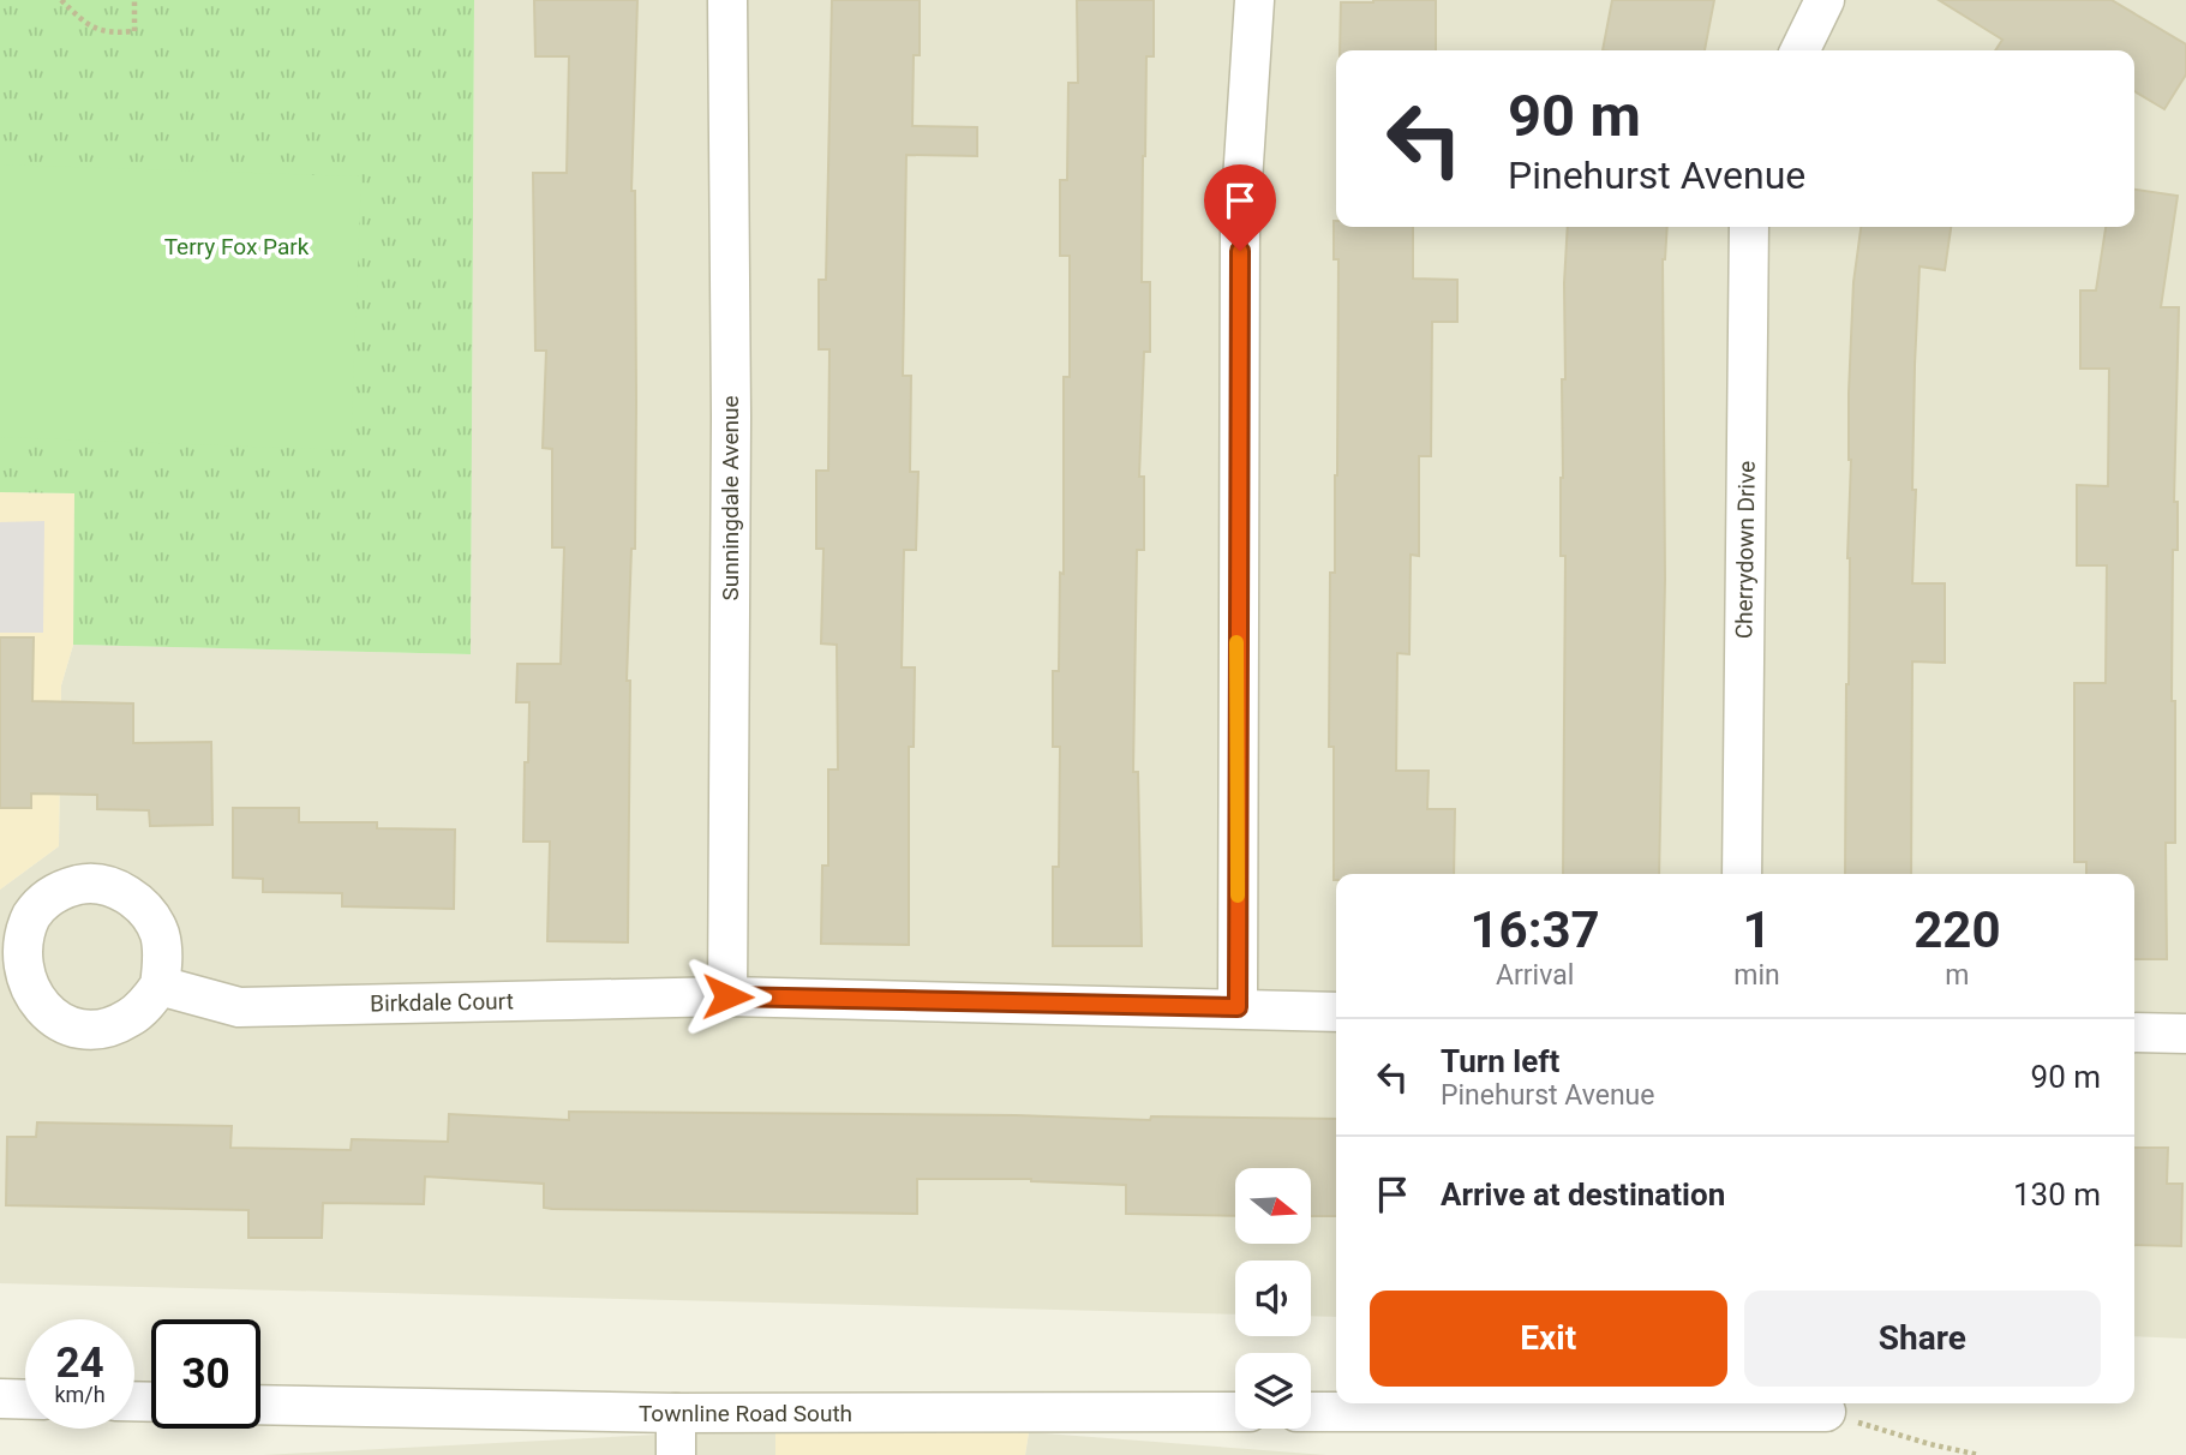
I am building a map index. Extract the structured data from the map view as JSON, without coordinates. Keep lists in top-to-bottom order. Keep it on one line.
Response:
{"streets":{"street":["Sunningdale Avenue","Cherrydown Drive","Birkdale Court","Townline Road South"]},"crossings":[["Sunningdale Avenue","Birkdale Court"]],"parks":["Terry Fox Park"],"north":"right","page":{"turn":["90 m","Pinehurst Avenue"],"eta":["16:37","Arrival","1","min","220","m"],"list":[{"name":"Turn left","note":"Pinehurst Avenue","value":"90 m"},{"name":"Arrive at destination","value":"130 m"}],"buttons":["Exit","Share"],"speed":"24 km/h","limit":"30"}}
